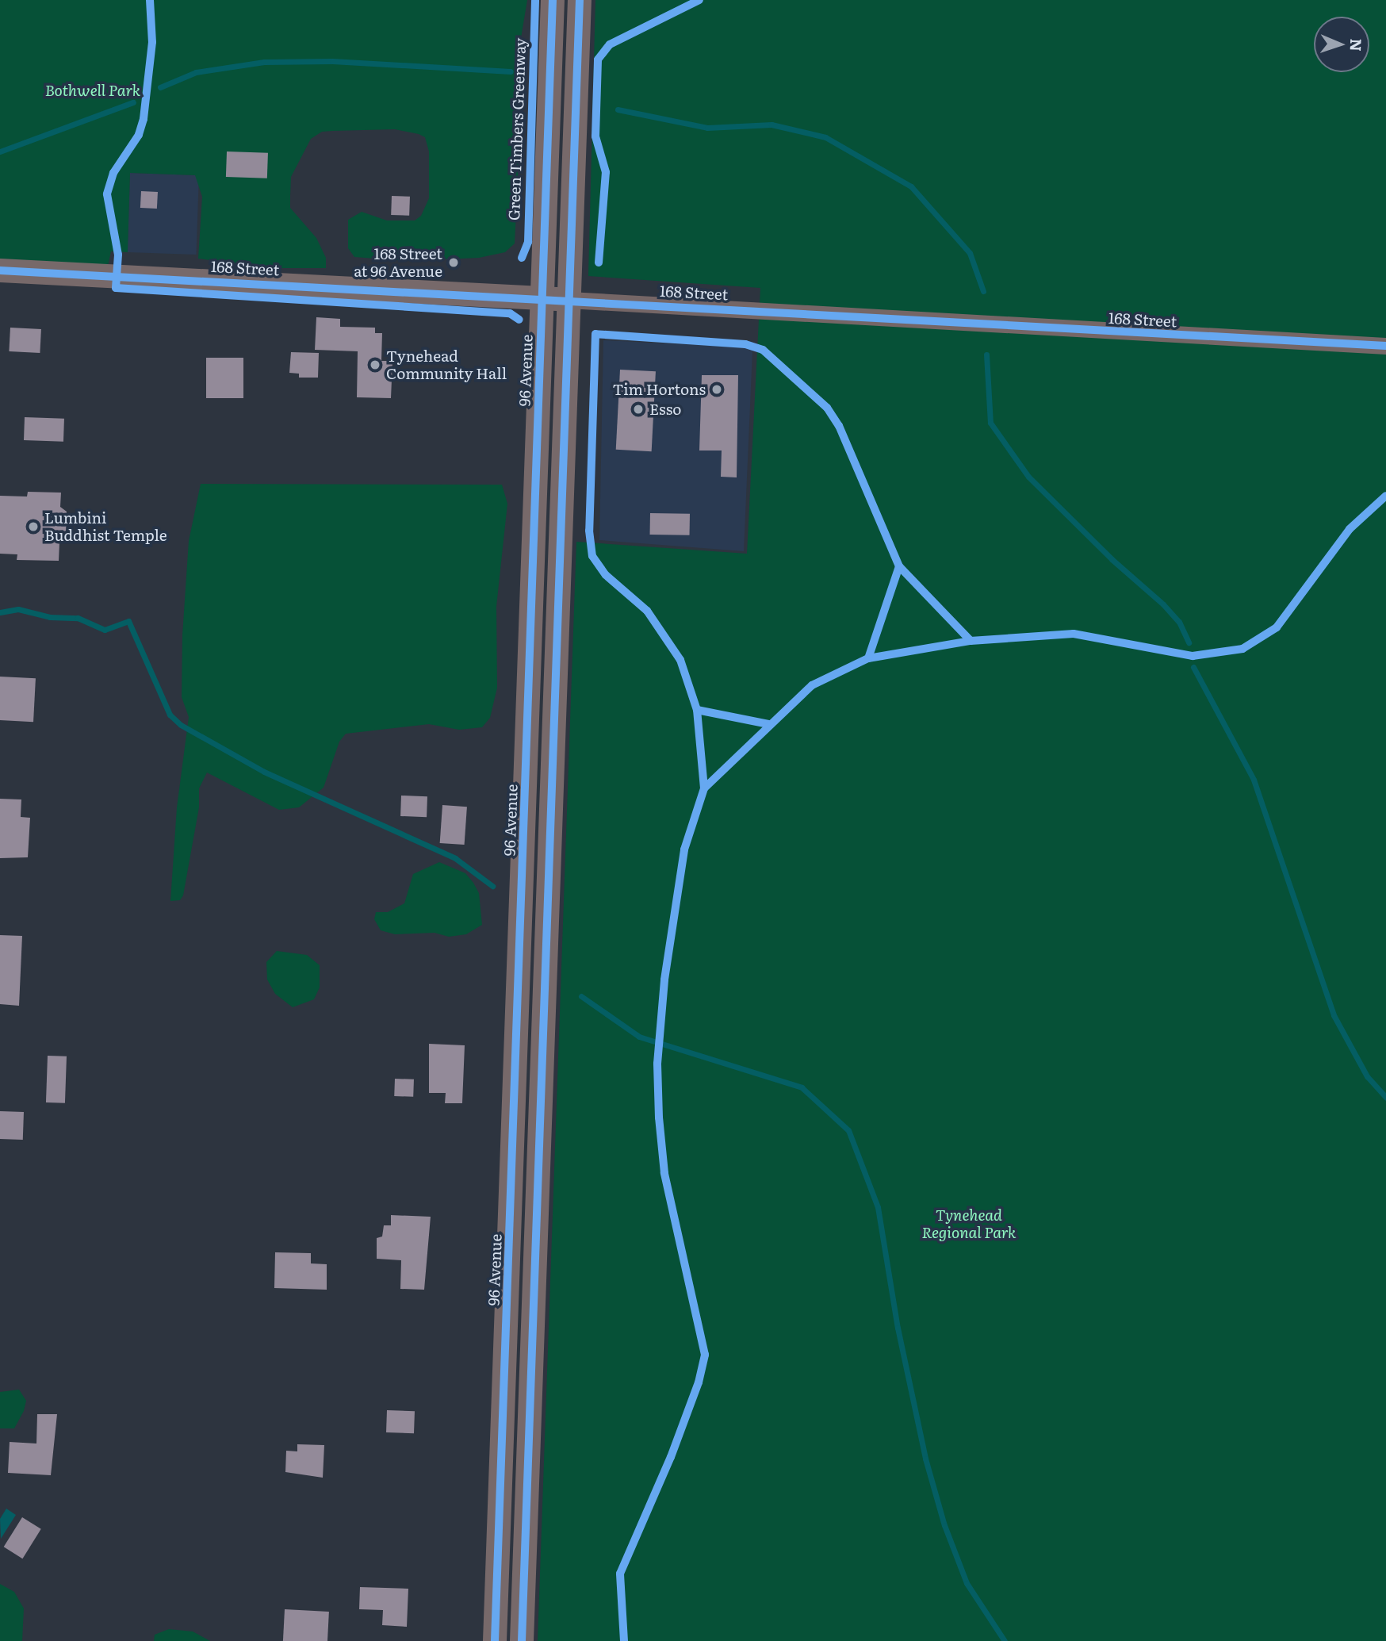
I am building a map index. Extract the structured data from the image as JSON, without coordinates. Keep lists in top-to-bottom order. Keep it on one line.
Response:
{"streets":{"main road":["168 Street","96 Avenue"],"cycle path":["Green Timbers Greenway"]},"crossings":[["168 Street","96 Avenue"]],"parks":["Bothwell Park","Tynehead Regional Park"],"places":["168 Street at 96 Avenue","Tynehead Community Hall","Tim Hortons","Esso","Lumbini Buddhist Temple"],"north":"right"}
